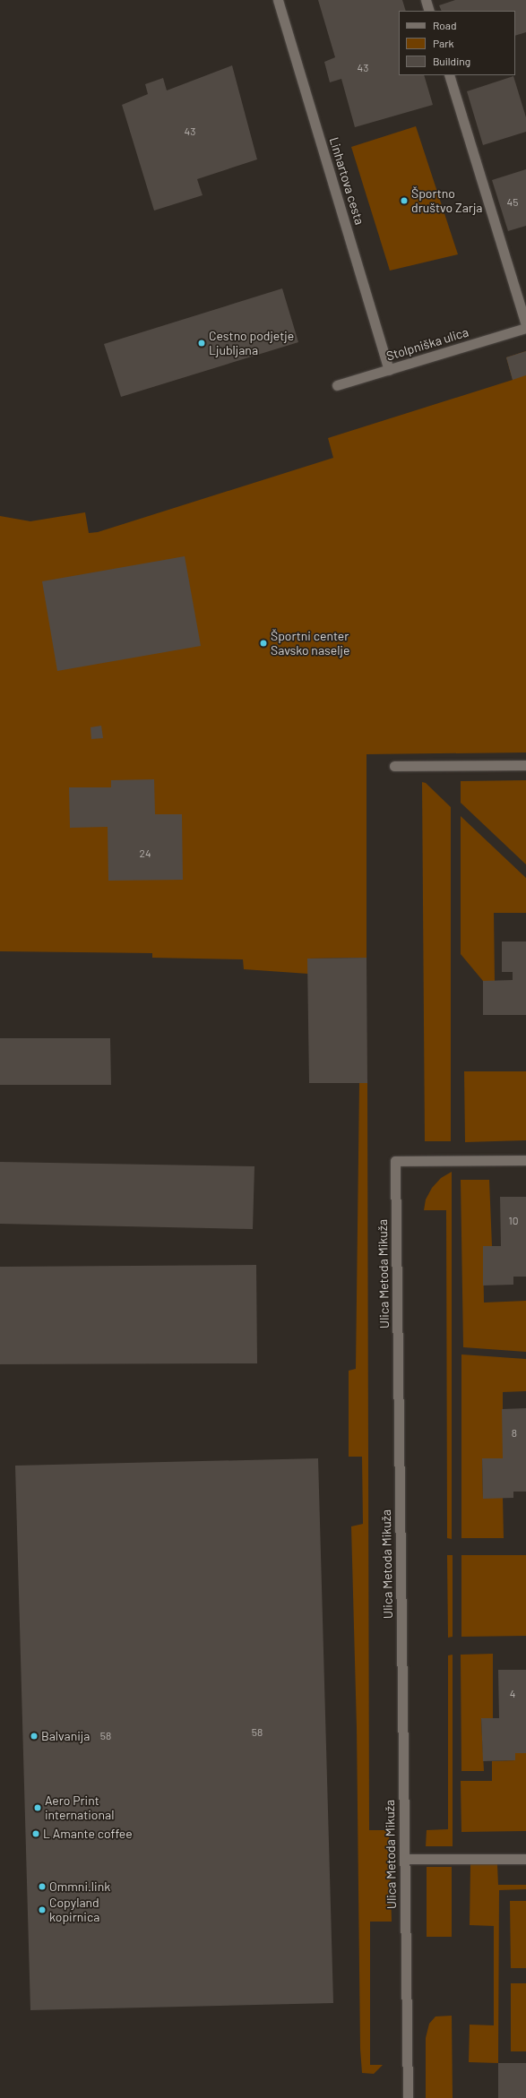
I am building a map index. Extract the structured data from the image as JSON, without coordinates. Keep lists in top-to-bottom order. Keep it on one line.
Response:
{"streets":{"street":["Linhartova cesta","Stolpniška ulica","Ulica Metoda Mikuža"]},"crossings":[["Linhartova cesta","Stolpniška ulica"]],"places":["Športno društvo Zarja","Cestno podjetje Ljubljana","Športni center Savsko naselje","Balvanija","Aero Print international","L Amante coffee","Ommni.link","Copyland kopirnica"],"house_numbers":["43","43","45","24","10","8","4","58","58"],"legend":["Road","Park","Building"]}
